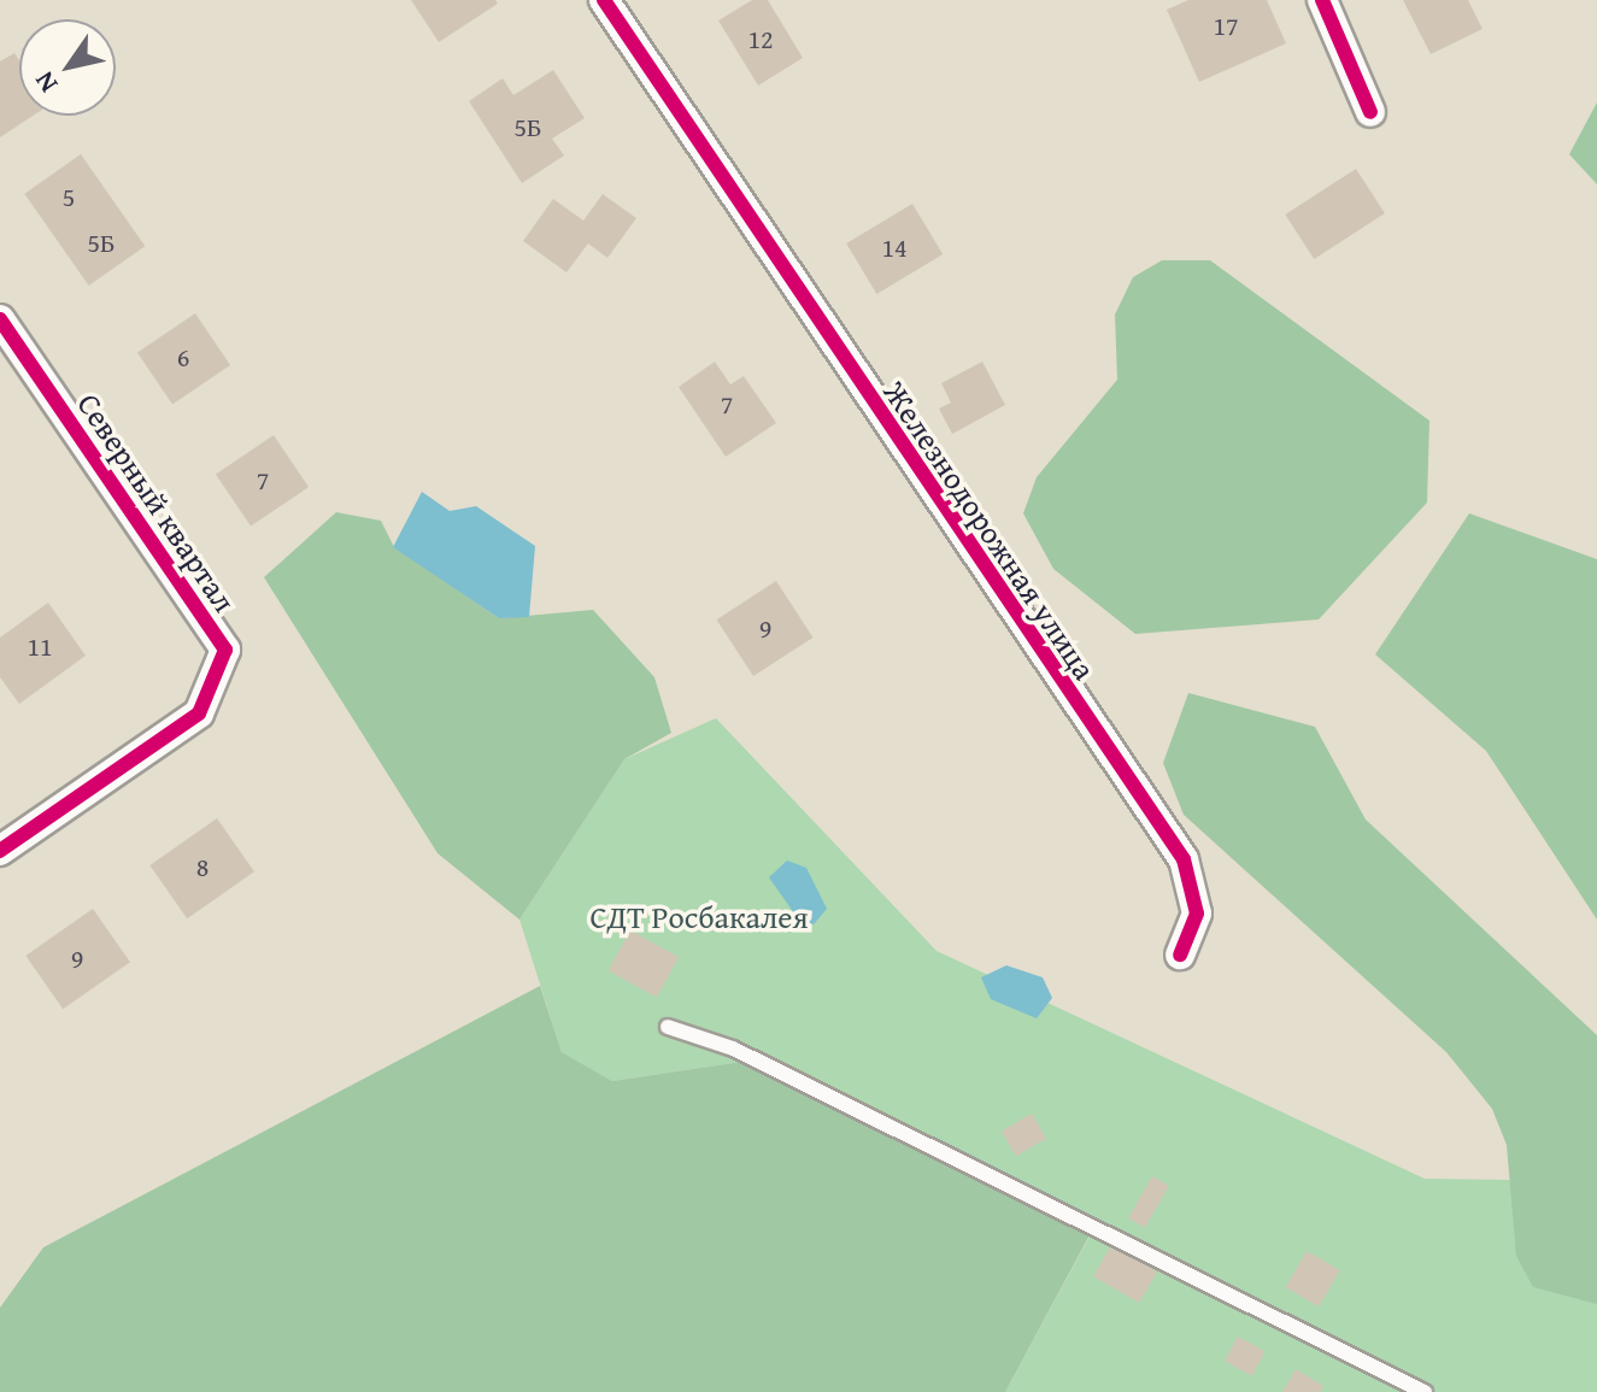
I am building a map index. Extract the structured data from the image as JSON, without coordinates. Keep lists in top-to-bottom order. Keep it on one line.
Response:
{"streets":{"street":["Северный квартал","Железнодорожная улица"]},"parks":["СДТ Росбакалея"],"house_numbers":["17","12","5Б","5","5Б","14","6","7","7","9","11","8","9"],"north":"bottom left"}
